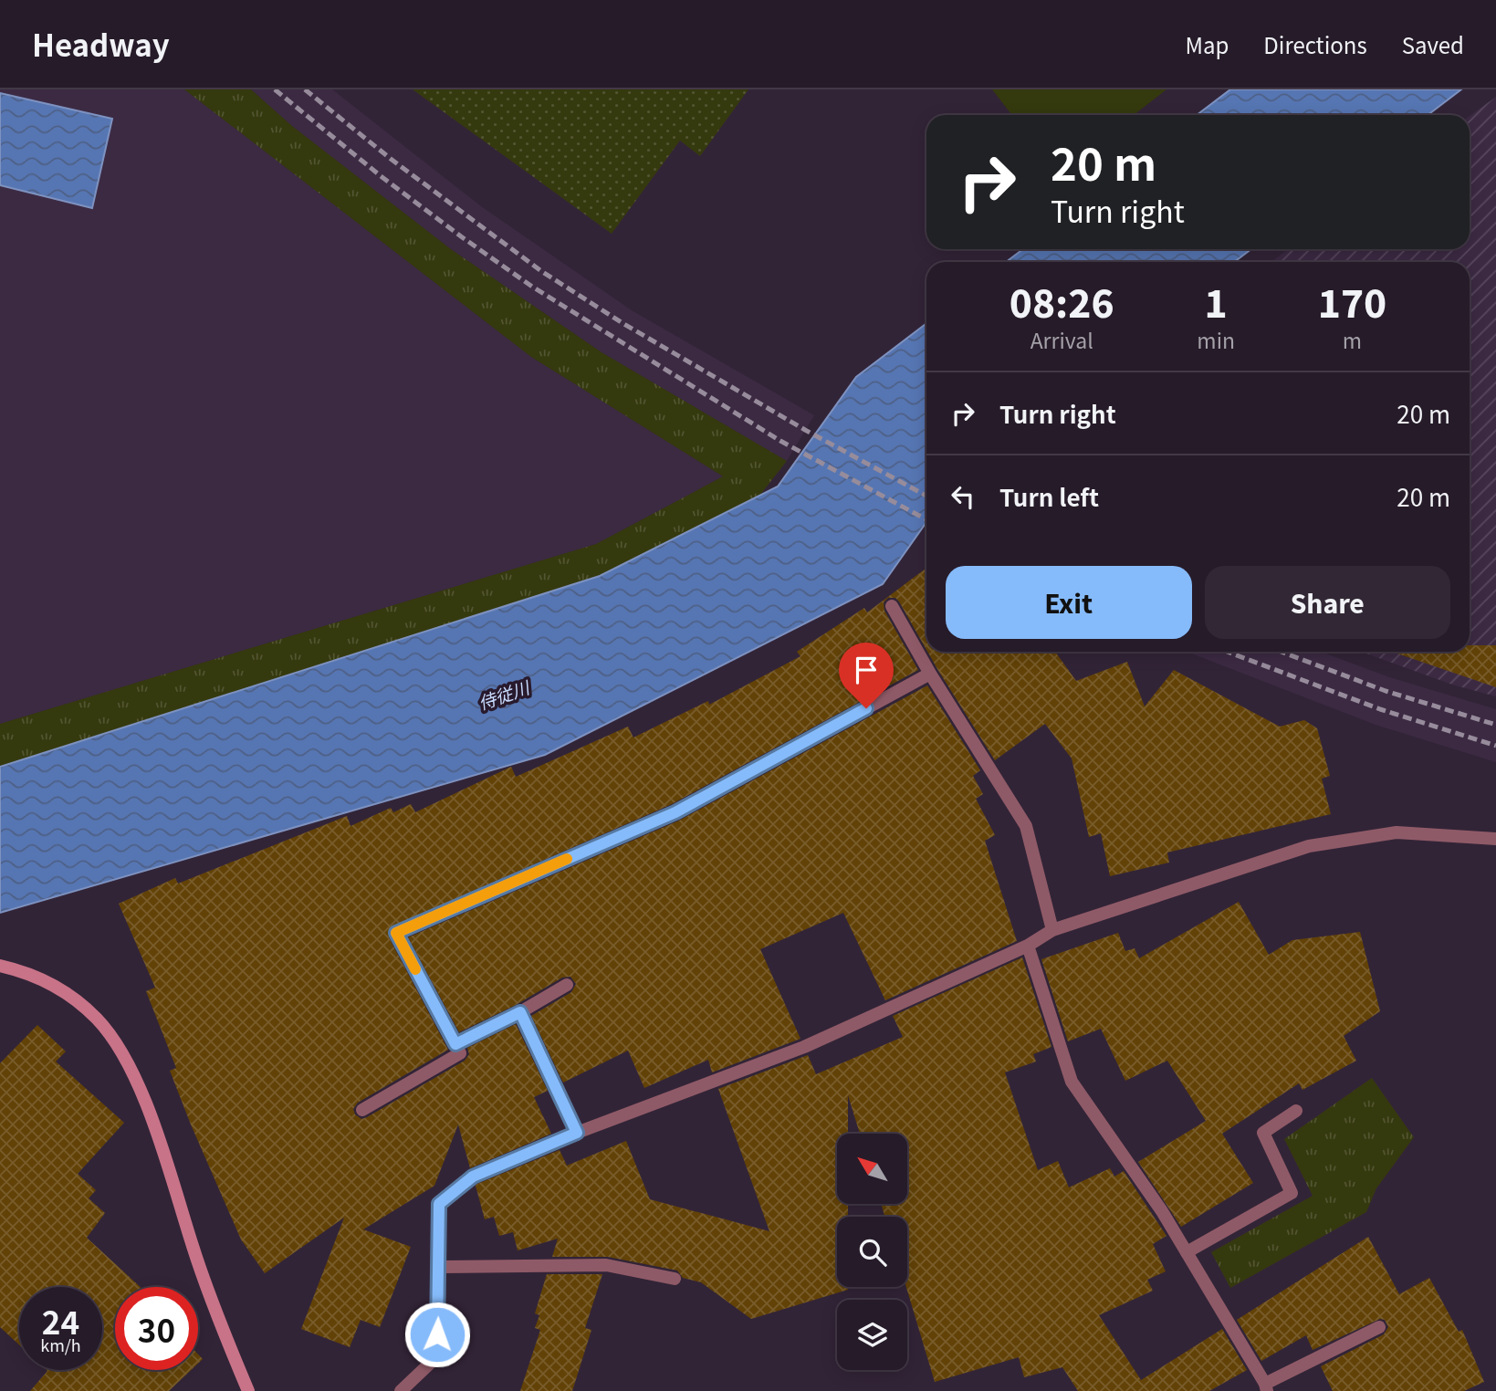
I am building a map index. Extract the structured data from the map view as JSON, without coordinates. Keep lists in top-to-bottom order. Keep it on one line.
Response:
{"water":["侍従川"],"north":"top left","page":{"header":"Headway","nav":["Map","Directions","Saved"],"turn":["20 m","Turn right"],"eta":["08:26","Arrival","1","min","170","m"],"list":[{"name":"Turn right","value":"20 m"},{"name":"Turn left","value":"20 m"}],"buttons":["Exit","Share"],"speed":"24 km/h","limit":"30"}}
